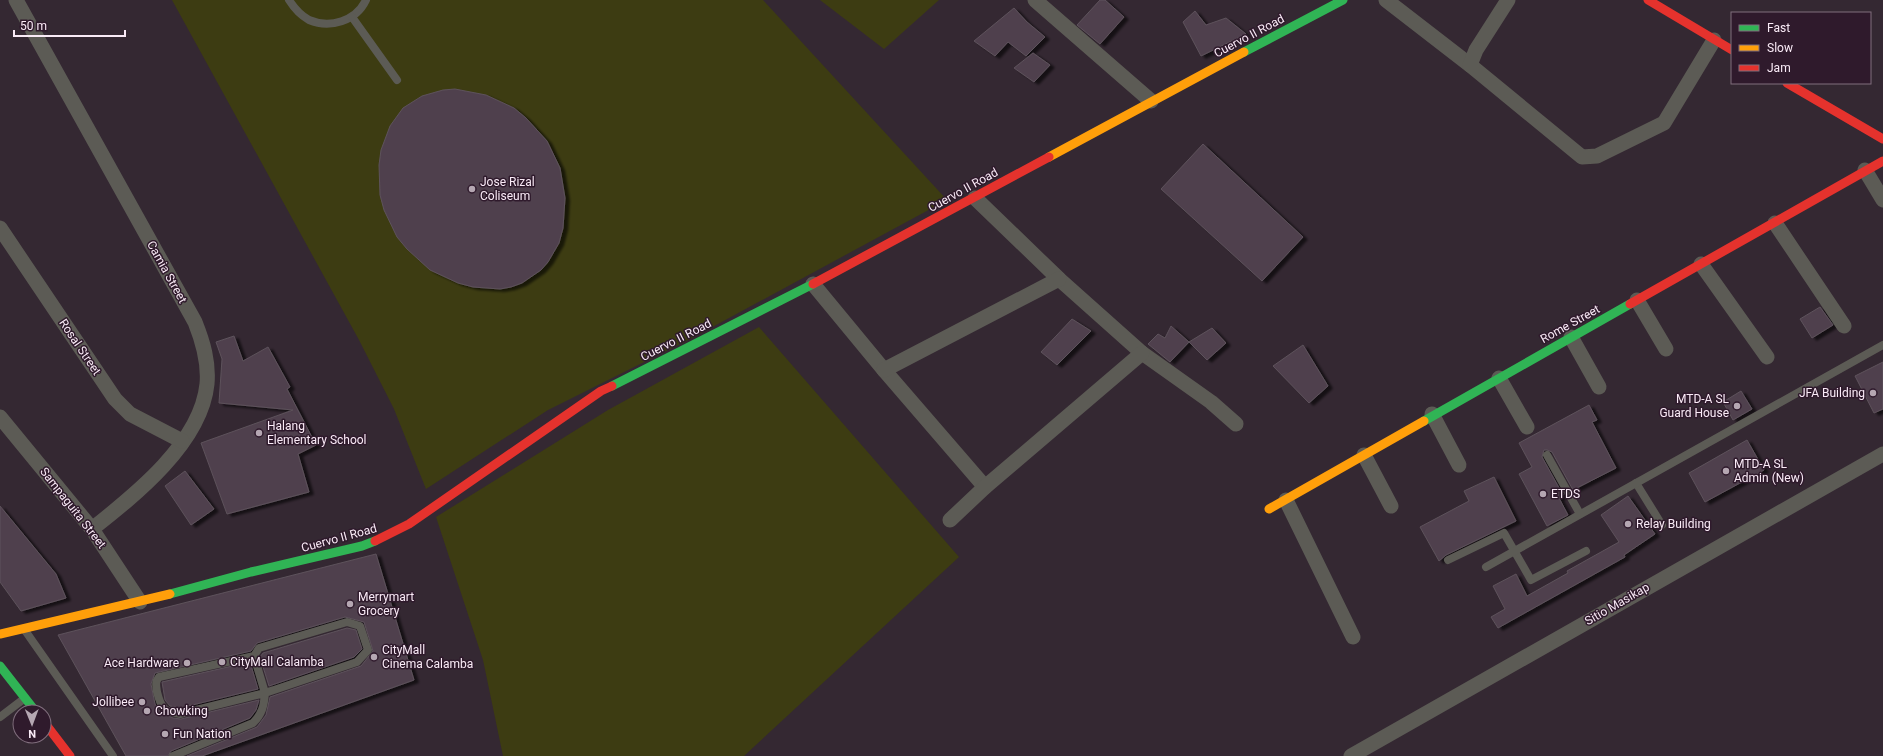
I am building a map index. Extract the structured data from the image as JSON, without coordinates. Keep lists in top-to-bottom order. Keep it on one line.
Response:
{"streets":{"street":["Cuervo II Road","Camia Street","Rome Street","Rosal Street","Sampaguita Street","Sitio Masikap"]},"crossings":[["Cuervo II Road","Sampaguita Street"],["Camia Street","Rosal Street"],["Camia Street","Sampaguita Street"]],"places":["Jose Rizal Coliseum","JFA Building","MTD-A SL Guard House","Halang Elementary School","MTD-A SL Admin (New)","ETDS","Relay Building","Merrymart Grocery","CityMall Cinema Calamba","CityMall Calamba","Ace Hardware","Jollibee","Chowking","Fun Nation"],"legend":["Fast","Slow","Jam"],"scale_bar":"50 m","north":"bottom"}
